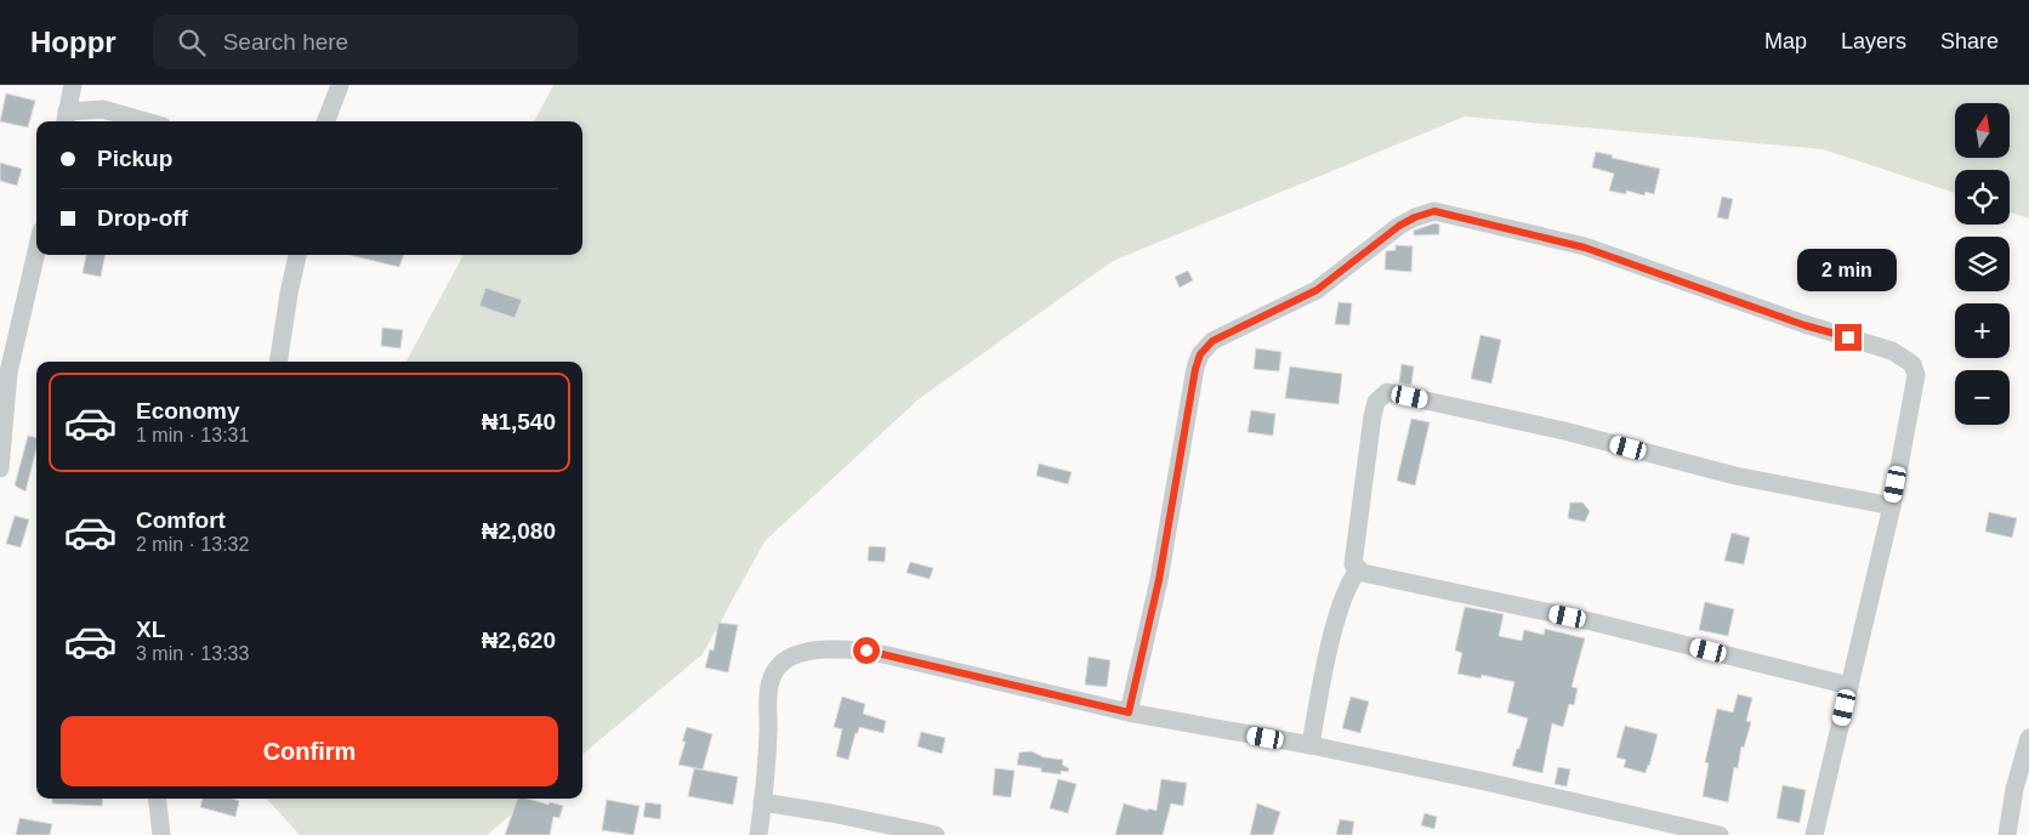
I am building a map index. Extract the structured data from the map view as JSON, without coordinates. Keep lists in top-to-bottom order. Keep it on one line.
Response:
{"north":"top","page":{"header":"Hoppr","search":"Search here","nav":["Map","Layers","Share"],"map_buttons":["+","−"],"banner":["Pickup","Drop-off"],"bubble":"2 min","list":[{"name":"Economy","note":"1 min · 13:31","value":"₦1,540"},{"name":"Comfort","note":"2 min · 13:32","value":"₦2,080"},{"name":"XL","note":"3 min · 13:33","value":"₦2,620"}],"buttons":"Confirm"}}
